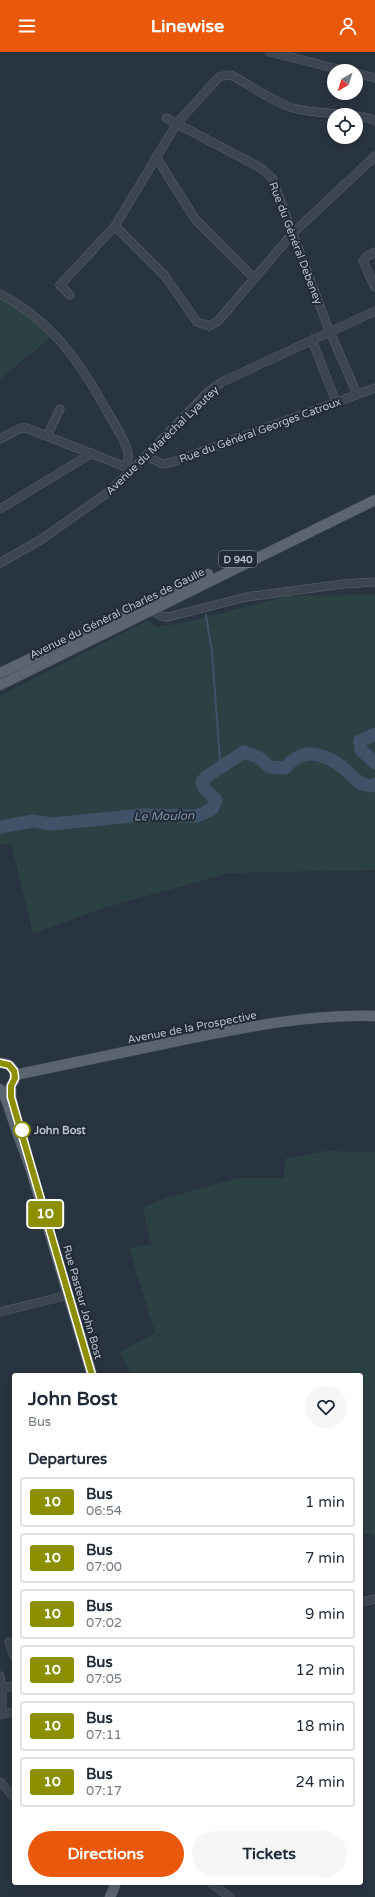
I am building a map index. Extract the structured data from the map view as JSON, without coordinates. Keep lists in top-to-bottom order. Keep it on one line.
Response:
{"streets":{"main road":["D 940","Avenue du Général Charles de Gaulle","Avenue de la Prospective","Rue Pasteur John Bost"],"street":["Rue du Général Debeney","Rue du Général Georges Catroux","Avenue du Maréchal Lyautey"]},"crossings":[["Rue du Général Debeney","Rue du Général Georges Catroux"],["Rue du Général Debeney","Avenue du Maréchal Lyautey"],["Rue du Général Georges Catroux","Avenue du Maréchal Lyautey"]],"water":["Le Moulon"],"places":["John Bost"],"lines":["bus line 10"],"north":"bottom left","page":{"header":"Linewise","on_map":"10","heading":[["John Bost","Bus"],"Departures"],"list":[{"mark":"10","name":"Bus","note":"06:54","value":"1 min"},{"mark":"10","name":"Bus","note":"07:00","value":"7 min"},{"mark":"10","name":"Bus","note":"07:02","value":"9 min"},{"mark":"10","name":"Bus","note":"07:05","value":"12 min"},{"mark":"10","name":"Bus","note":"07:11","value":"18 min"},{"mark":"10","name":"Bus","note":"07:17","value":"24 min"}],"buttons":["Directions","Tickets"]}}
